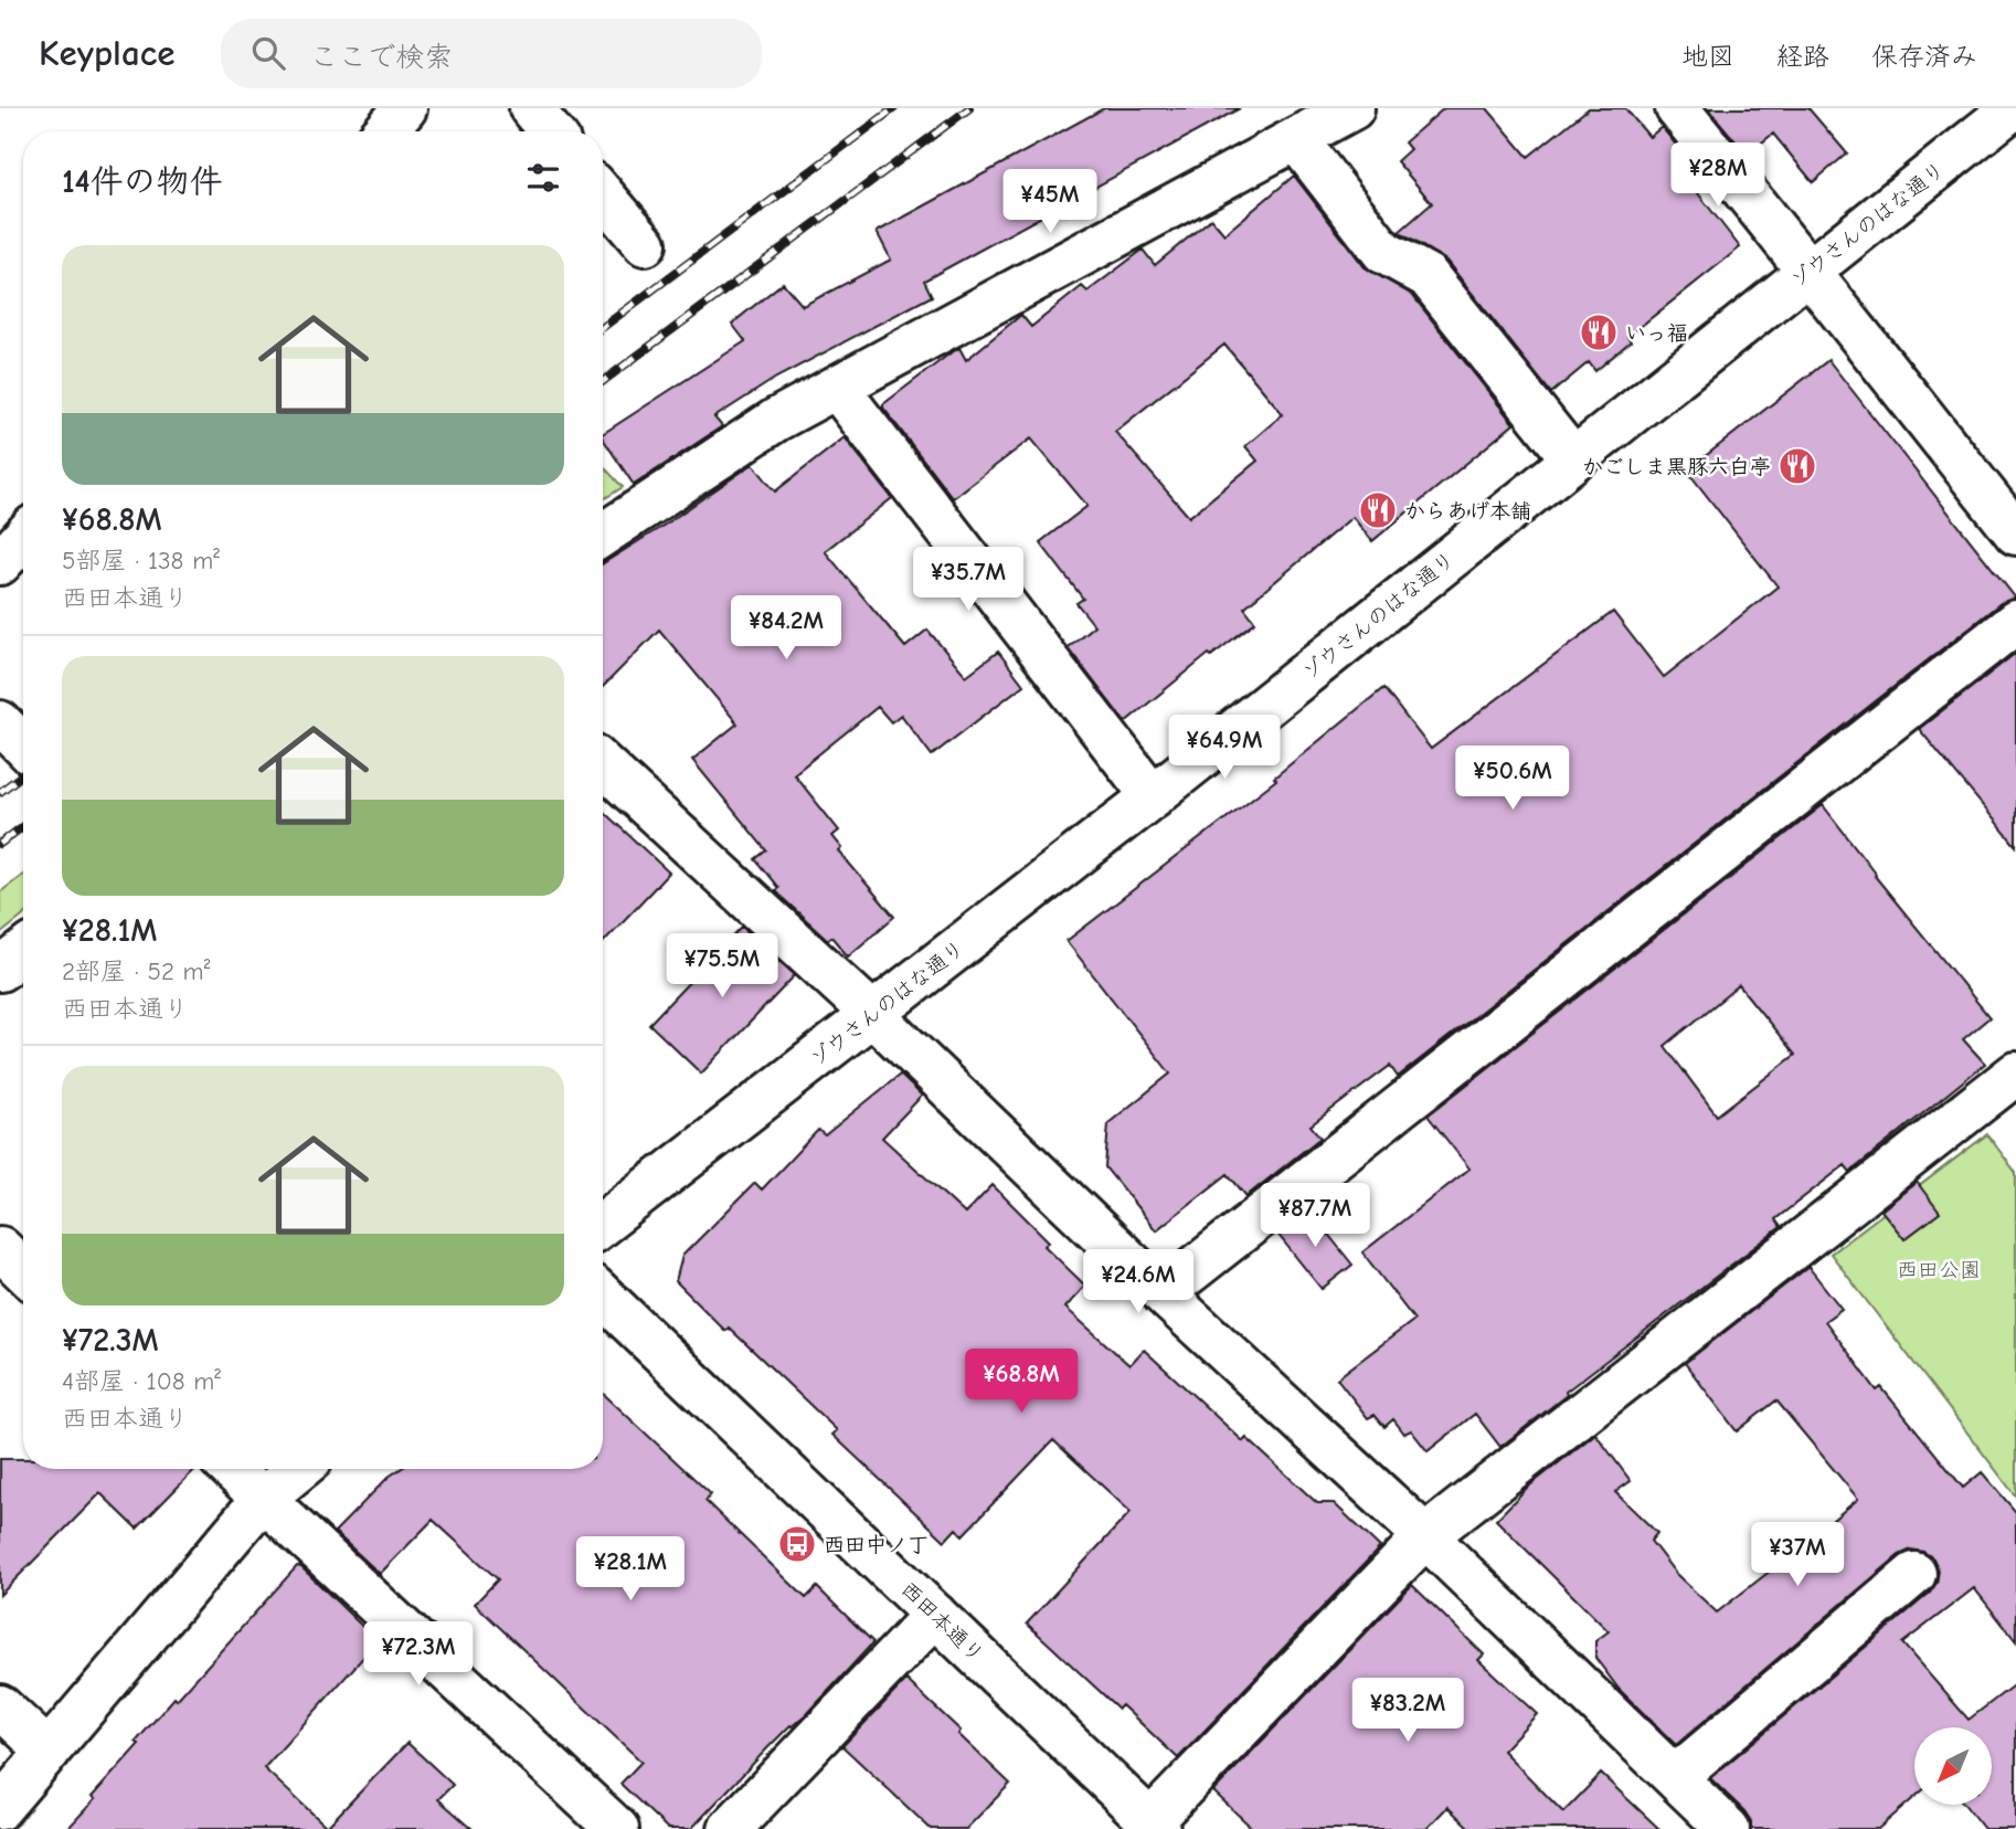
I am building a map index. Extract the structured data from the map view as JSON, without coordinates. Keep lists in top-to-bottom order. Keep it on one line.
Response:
{"streets":{"street":["ゾウさんのはな通り","西田本通り"]},"parks":["西田公園"],"places":{"restaurant":["いっ福","かごしま黒豚六白亭","からあげ本舗"],"bus stop":["西田中ノ丁"]},"north":"bottom left","page":{"header":"Keyplace","search":"ここで検索","nav":["地図","経路","保存済み"],"heading":"14件の物件","price":["¥28M","¥45M","¥35.7M","¥84.2M","¥64.9M","¥50.6M","¥75.5M","¥87.7M","¥24.6M","¥68.8M","¥37M","¥28.1M","¥72.3M","¥83.2M"],"list":[{"name":"¥68.8M","note":"5部屋 · 138 m² · 西田本通り"},{"name":"¥28.1M","note":"2部屋 · 52 m² · 西田本通り"},{"name":"¥72.3M","note":"4部屋 · 108 m² · 西田本通り"}]}}
